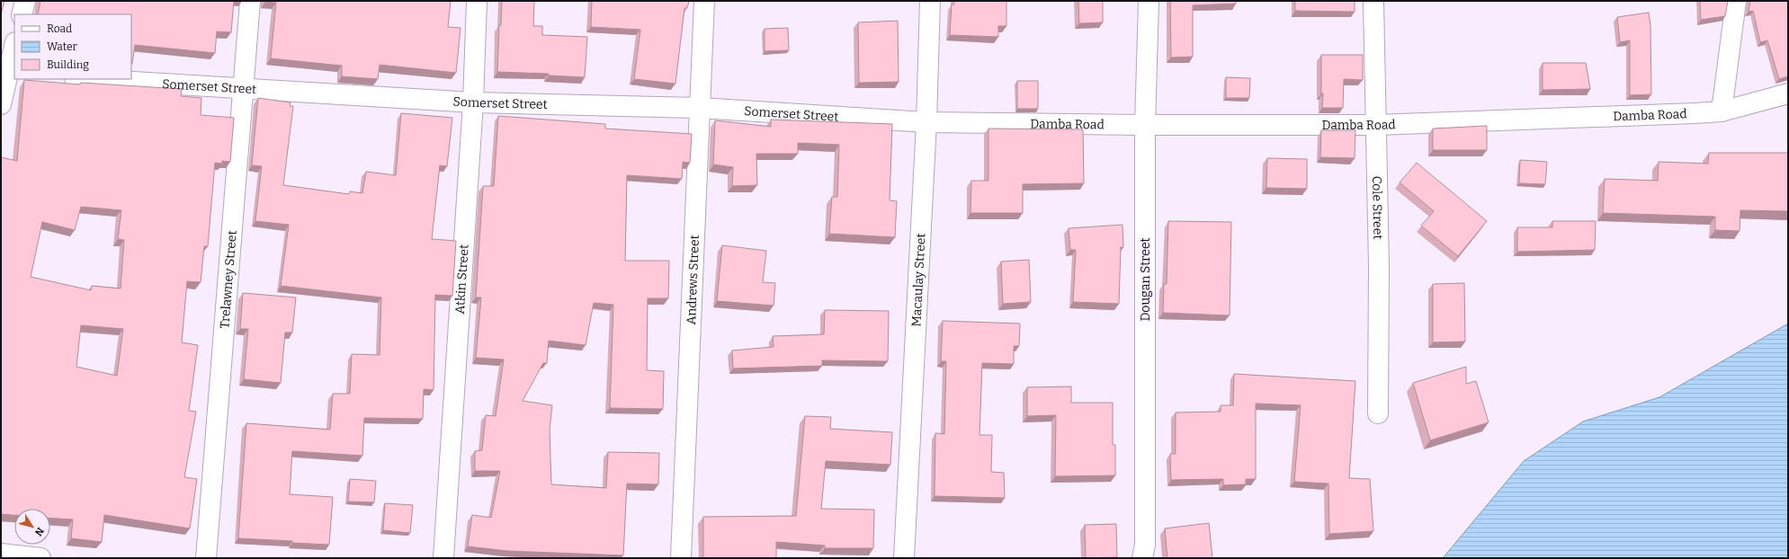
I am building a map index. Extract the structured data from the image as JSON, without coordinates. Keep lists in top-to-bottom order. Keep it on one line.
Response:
{"streets":{"street":["Somerset Street","Damba Road","Cole Street","Trelawney Street","Atkin Street","Andrews Street","Macaulay Street","Dougan Street"]},"crossings":[["Somerset Street","Damba Road"],["Somerset Street","Trelawney Street"],["Somerset Street","Atkin Street"],["Somerset Street","Andrews Street"],["Somerset Street","Macaulay Street"],["Damba Road","Cole Street"],["Damba Road","Macaulay Street"],["Damba Road","Dougan Street"]],"legend":["Road","Water","Building"],"north":"bottom right"}
